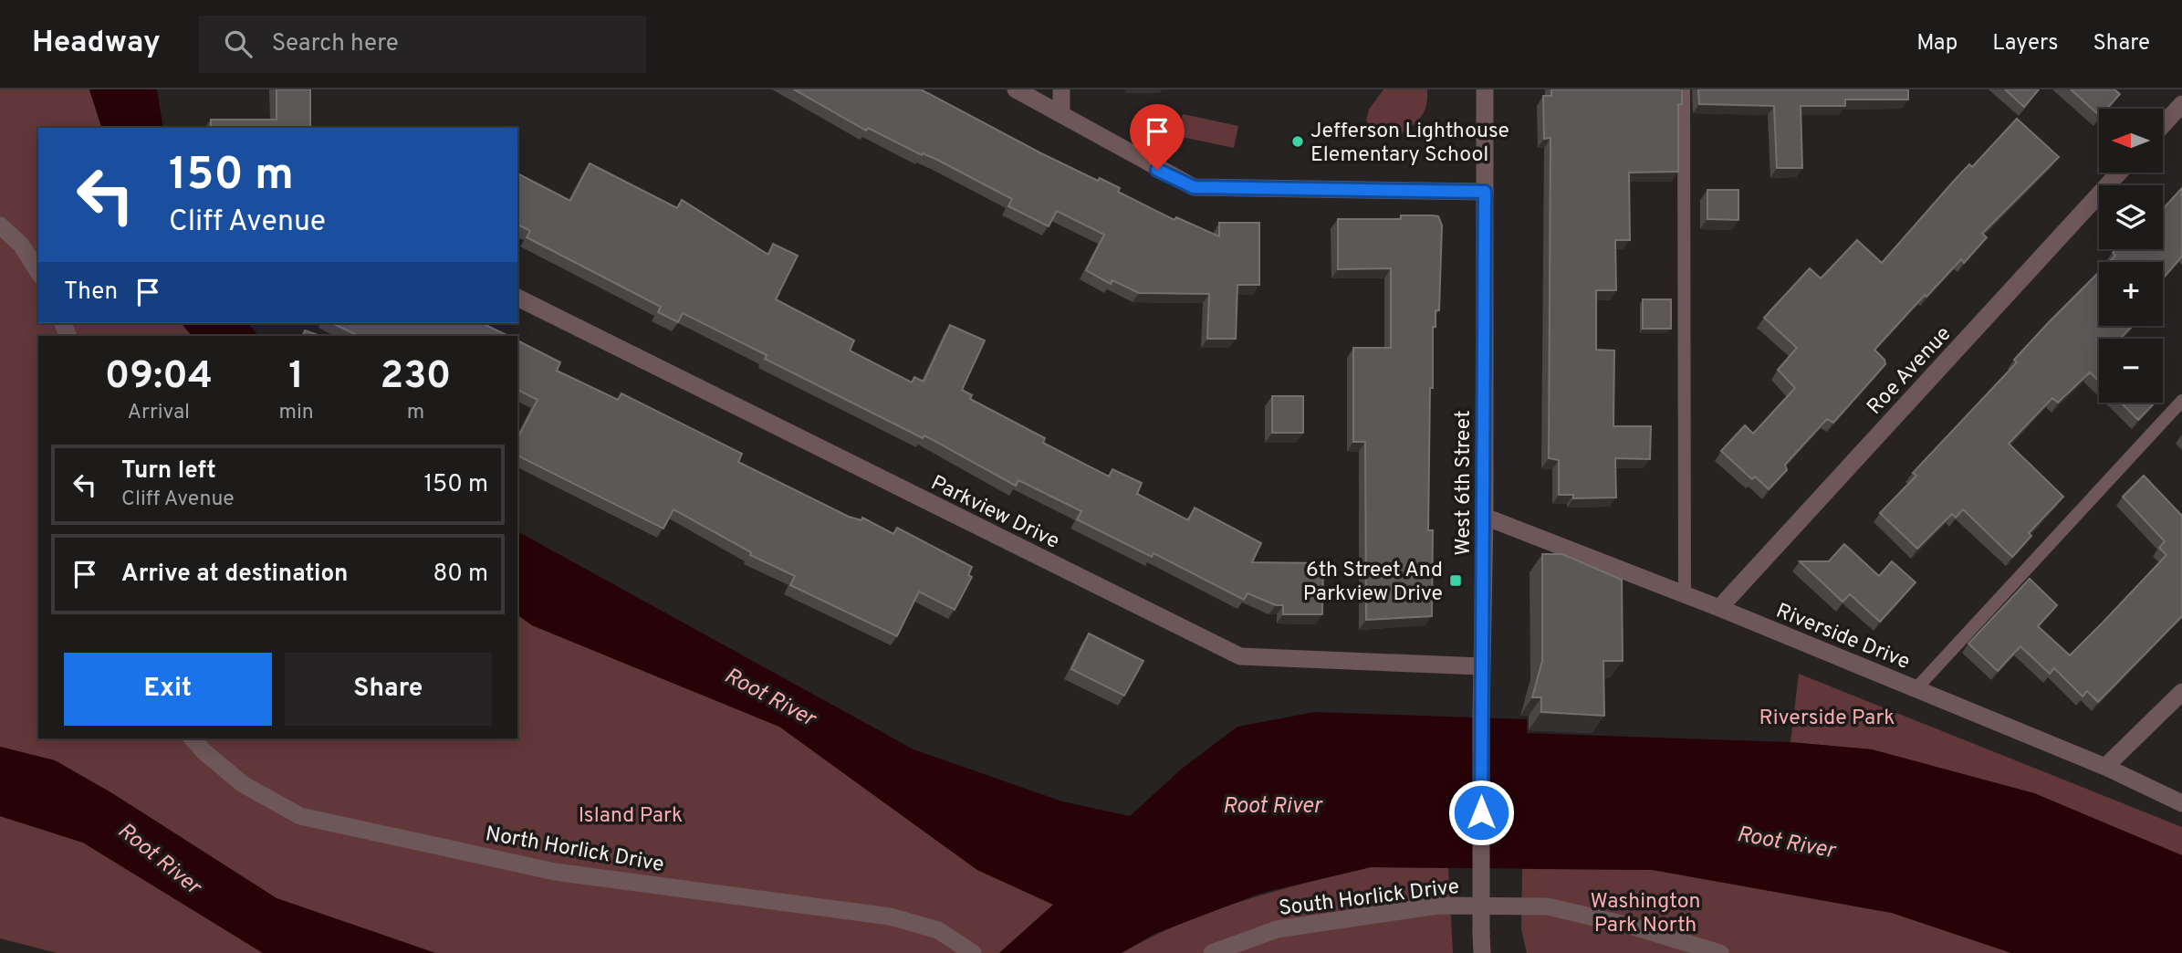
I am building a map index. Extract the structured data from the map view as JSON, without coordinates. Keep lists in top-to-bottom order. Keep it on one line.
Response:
{"streets":{"street":["Roe Avenue","West 6th Street","Parkview Drive","Riverside Drive","North Horlick Drive","South Horlick Drive"]},"crossings":[["Roe Avenue","Riverside Drive"],["West 6th Street","Parkview Drive"],["West 6th Street","Riverside Drive"]],"water":["Root River"],"parks":["Riverside Park","Island Park","Washington Park North"],"places":{"other":["Jefferson Lighthouse Elementary School"],"transit":["6th Street And Parkview Drive"]},"north":"left","page":{"header":"Headway","search":"Search here","nav":["Map","Layers","Share"],"map_buttons":["+","−"],"turn":["150 m","Cliff Avenue"],"then":"Then","eta":["09:04","Arrival","1","min","230","m"],"list":[{"name":"Turn left","note":"Cliff Avenue","value":"150 m"},{"name":"Arrive at destination","value":"80 m"}],"buttons":["Exit","Share"]}}
